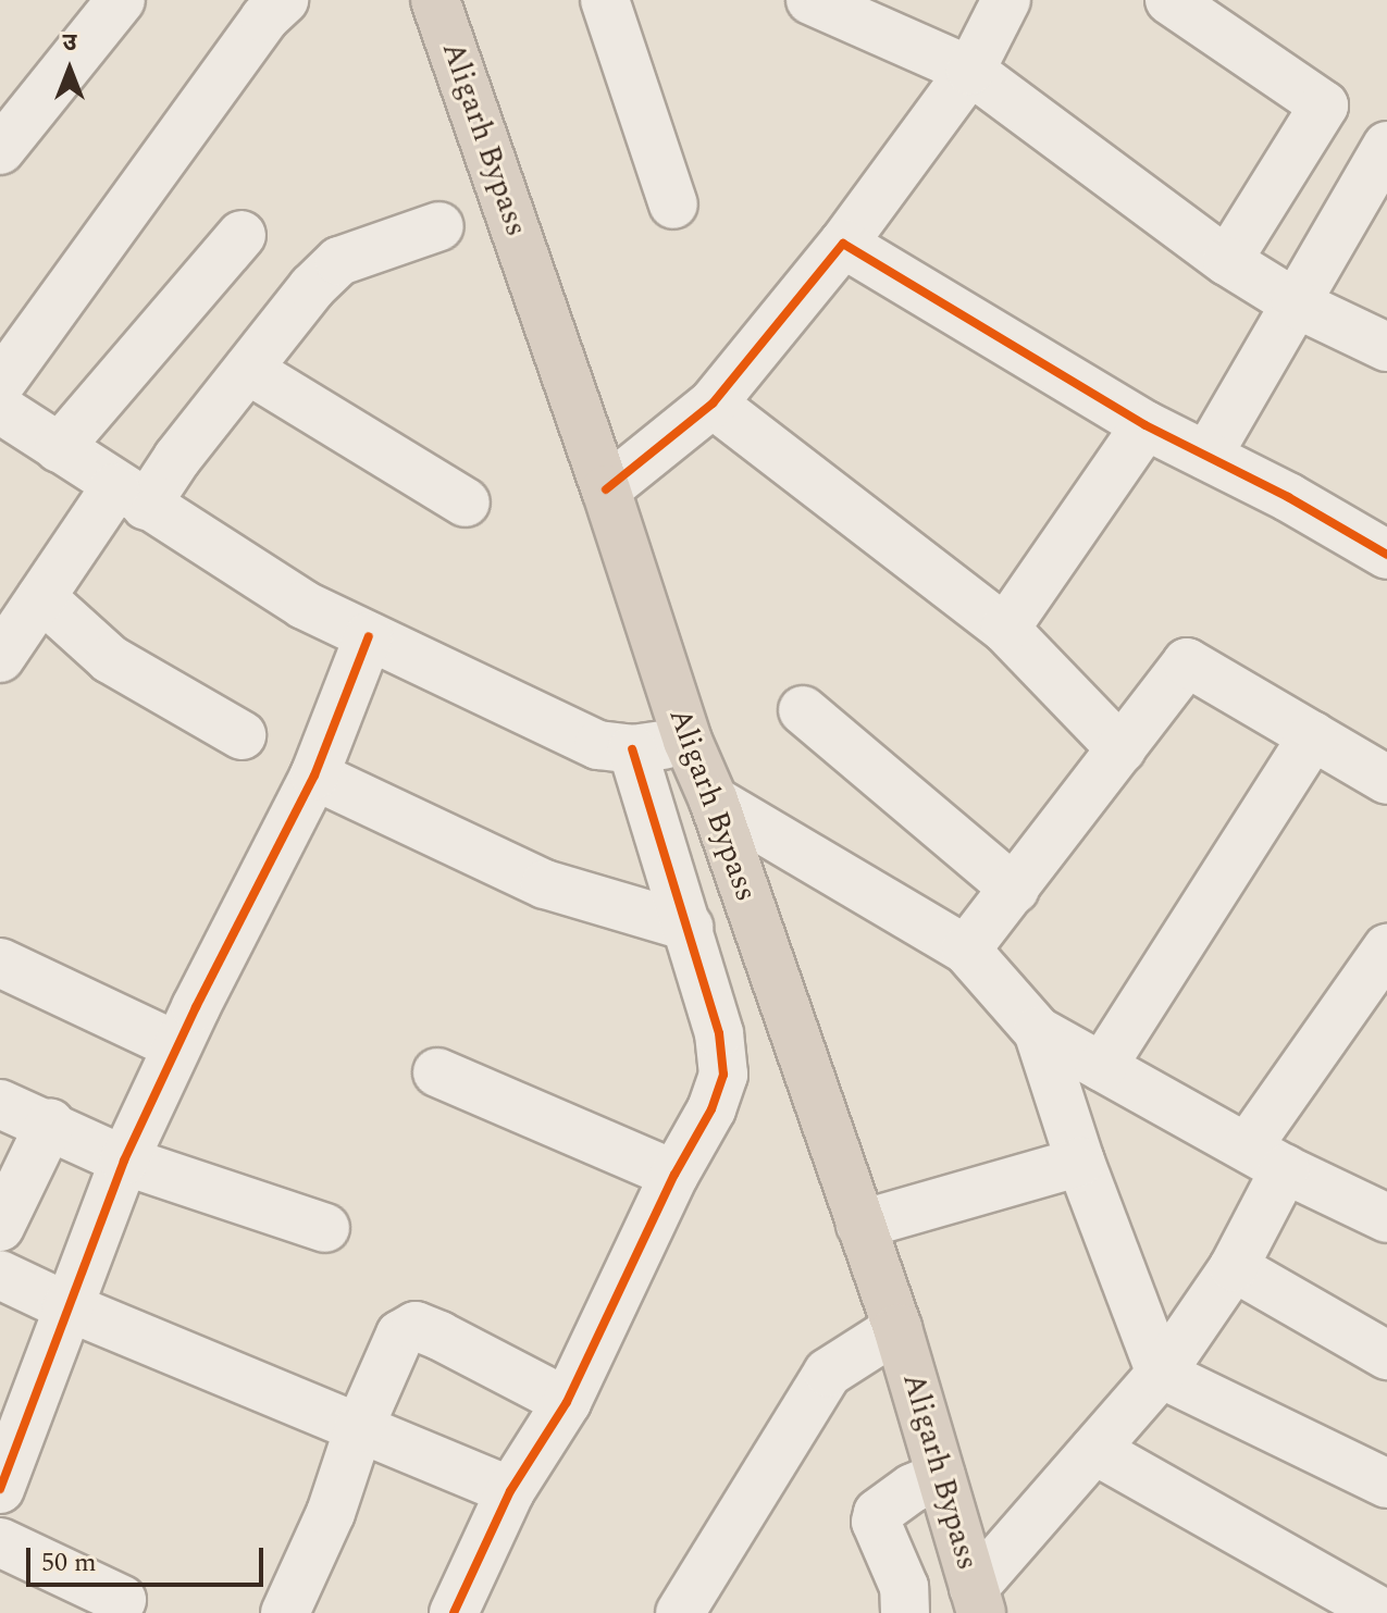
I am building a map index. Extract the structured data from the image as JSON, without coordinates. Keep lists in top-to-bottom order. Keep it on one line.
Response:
{"streets":{"highway":["Aligarh Bypass"]},"scale_bar":"50 m","north":"top"}
